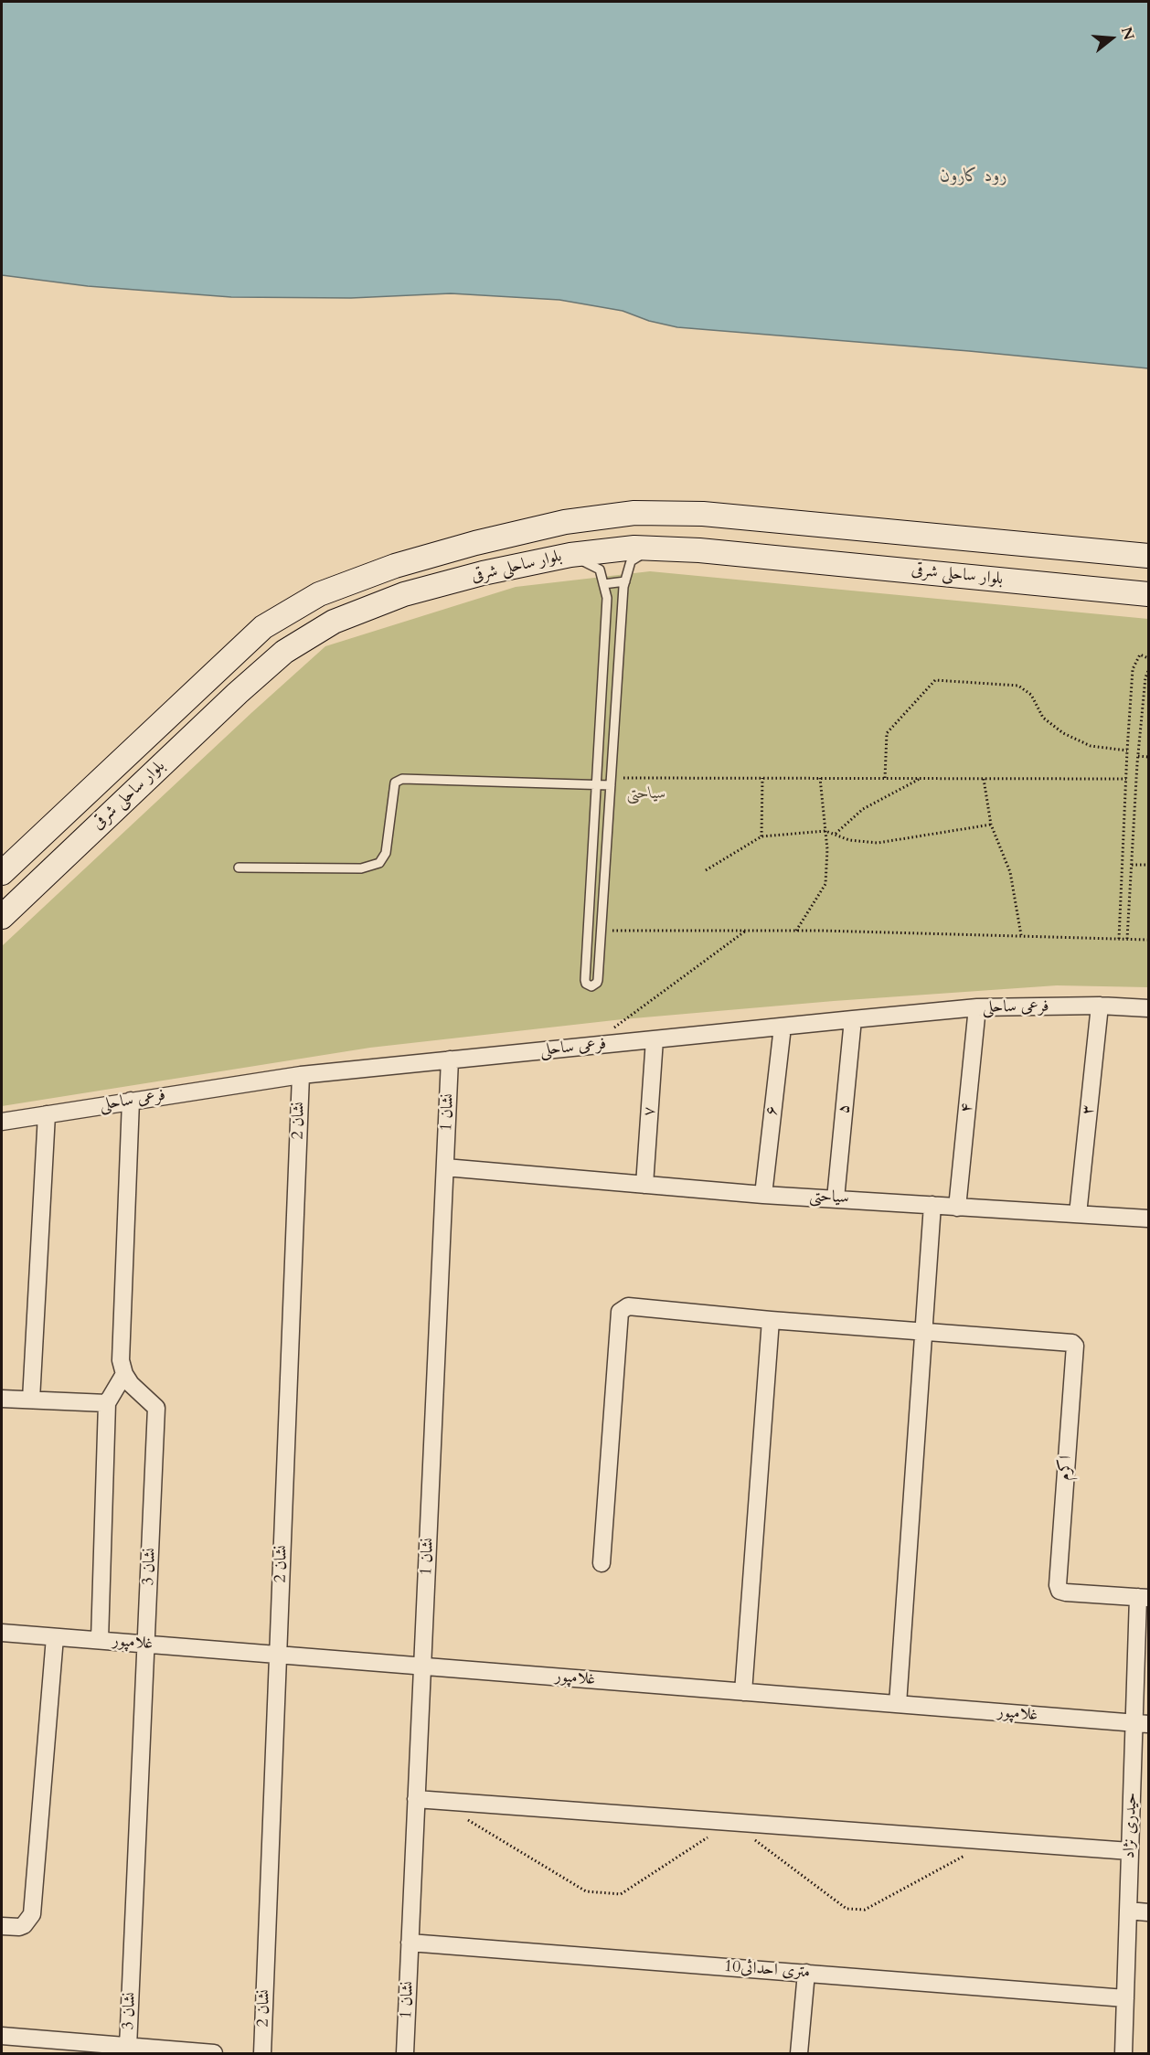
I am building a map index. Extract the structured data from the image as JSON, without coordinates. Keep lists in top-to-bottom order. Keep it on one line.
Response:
{"streets":{"main road":["بلوار ساحلی شرقی"],"street":["فرعی ساحلی","۴","۵","۳","۶","۷","نشان 1","نشان 2","سیاحتی","اکرم","نشان 3","غلامپور","حیدری نژاد","10متری احداثی"]},"crossings":[["فرعی ساحلی","۴"],["فرعی ساحلی","۵"],["فرعی ساحلی","۳"],["فرعی ساحلی","۶"],["فرعی ساحلی","۷"],["فرعی ساحلی","نشان 1"],["فرعی ساحلی","نشان 2"],["۴","سیاحتی"],["۵","سیاحتی"],["۳","سیاحتی"],["۶","سیاحتی"],["۷","سیاحتی"],["نشان 1","سیاحتی"],["نشان 1","غلامپور"],["نشان 1","10متری احداثی"],["نشان 2","غلامپور"],["اکرم","حیدری نژاد"],["نشان 3","غلامپور"],["غلامپور","حیدری نژاد"],["حیدری نژاد","10متری احداثی"]],"water":["رود کارون"],"parks":["سیاحتی"],"north":"right"}
